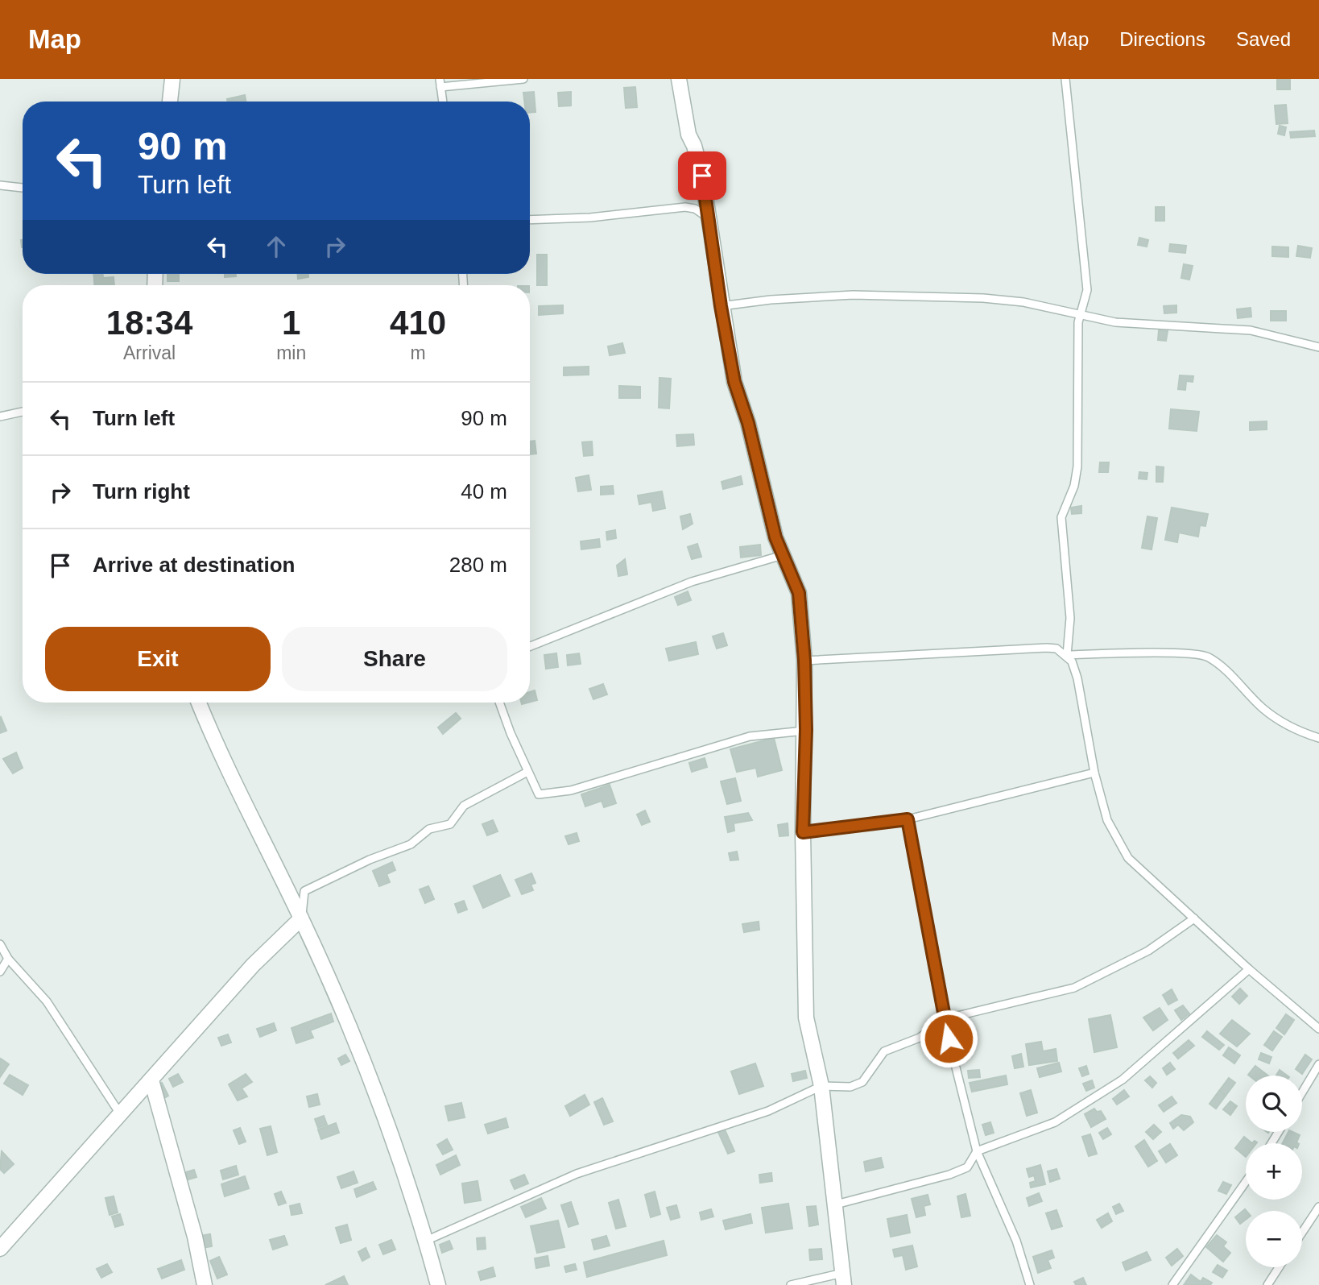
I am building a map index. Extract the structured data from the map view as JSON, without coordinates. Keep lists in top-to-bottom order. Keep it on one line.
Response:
{"page":{"header":"Map","nav":["Map","Directions","Saved"],"turn":["90 m","Turn left"],"eta":["18:34","Arrival","1","min","410","m"],"list":[{"name":"Turn left","value":"90 m"},{"name":"Turn right","value":"40 m"},{"name":"Arrive at destination","value":"280 m"}],"buttons":["Exit","Share"],"map_buttons":["+","−"]}}
